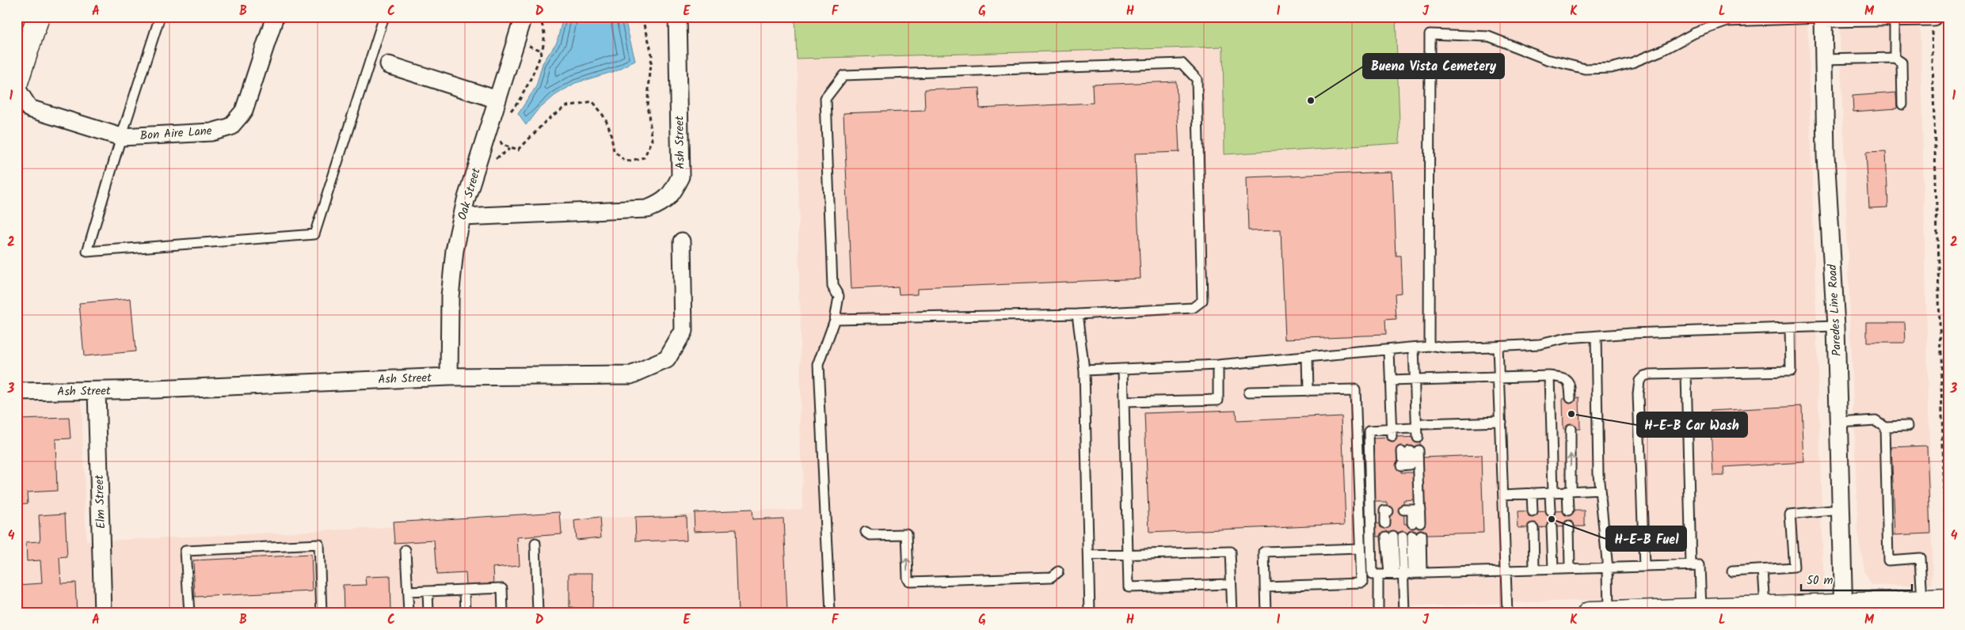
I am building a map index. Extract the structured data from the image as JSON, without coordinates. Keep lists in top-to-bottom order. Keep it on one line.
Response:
{"streets":{"street":["Bon Aire Lane","Ash Street","Oak Street","Paredes Line Road","Elm Street"]},"crossings":[["Ash Street","Oak Street"],["Ash Street","Elm Street"]],"places":["Buena Vista Cemetery","H-E-B Car Wash","H-E-B Fuel"],"scale_bar":"50 m","grid":{"columns":["A","B","C","D","E","F","G","H","I","J","K","L","M"],"rows":["1","2","3","4"]}}
